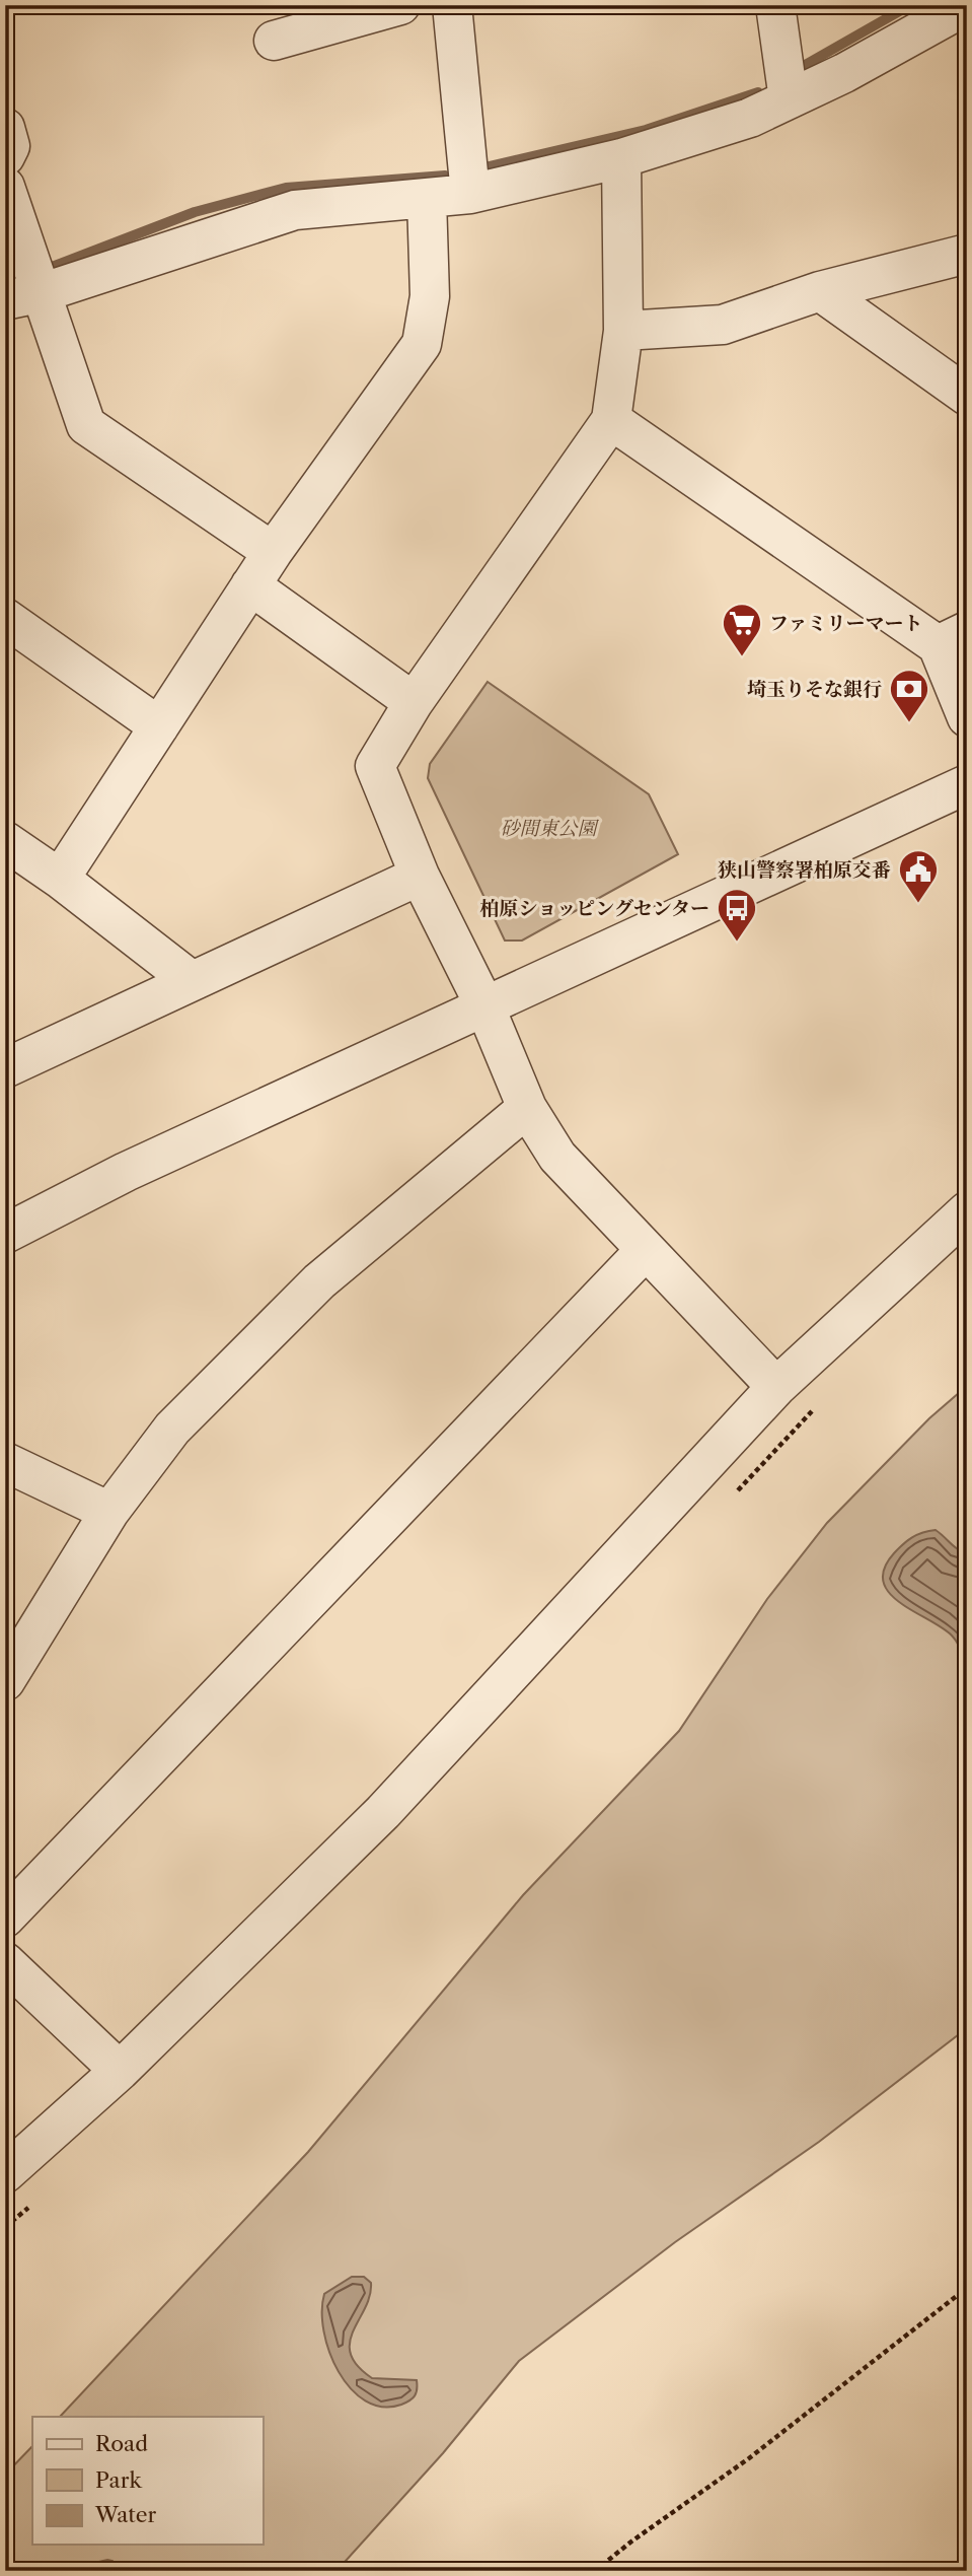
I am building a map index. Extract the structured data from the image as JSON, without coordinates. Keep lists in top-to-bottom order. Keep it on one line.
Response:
{"parks":["砂間東公園"],"places":{"supermarket":["ファミリーマート"],"bank":["埼玉りそな銀行"],"public building":["狭山警察署柏原交番"],"bus stop":["柏原ショッピングセンター"]},"legend":["Road","Park","Water"]}
